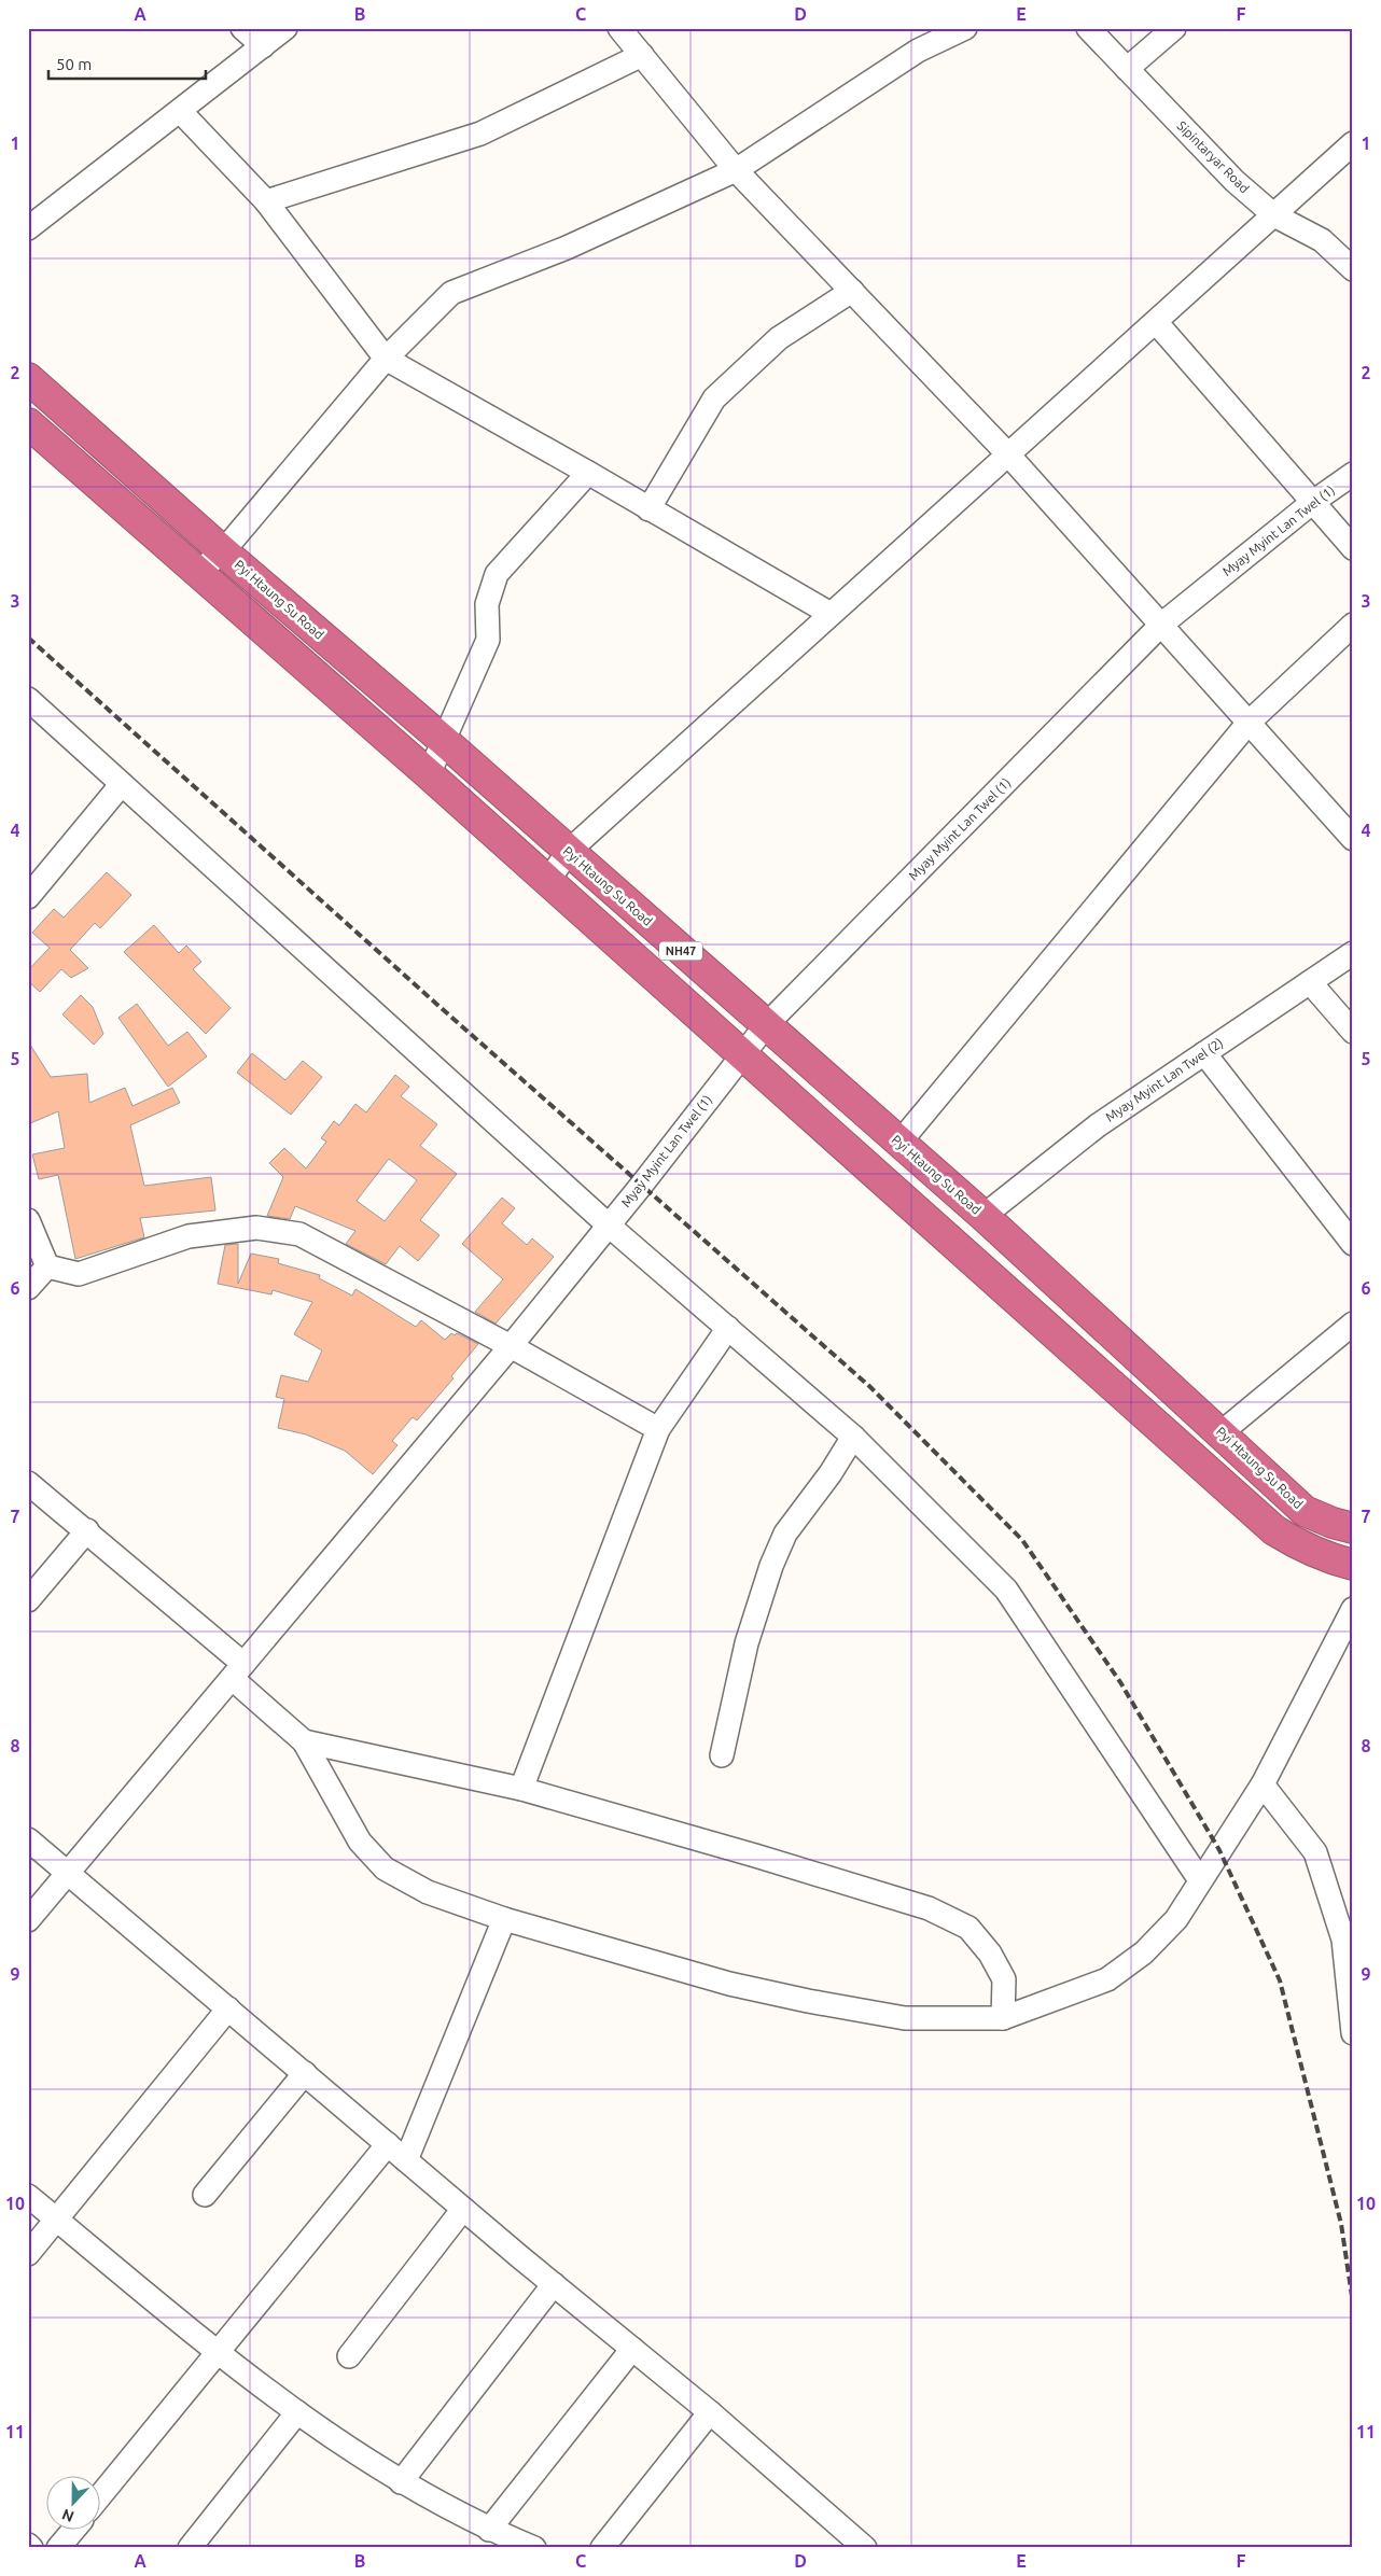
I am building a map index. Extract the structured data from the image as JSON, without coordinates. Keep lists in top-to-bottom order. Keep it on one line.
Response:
{"streets":{"highway":["Pyi Htaung Su Road","NH47"],"street":["Sipintaryar Road","Myay Myint Lan Twel (1)","Myay Myint Lan Twel (2)"]},"crossings":[["Myay Myint Lan Twel (1)","Pyi Htaung Su Road"],["Myay Myint Lan Twel (1)","NH47"],["Pyi Htaung Su Road","Myay Myint Lan Twel (2)"]],"scale_bar":"50 m","north":"bottom","grid":{"columns":["A","B","C","D","E","F"],"rows":["1","2","3","4","5","6","7","8","9","10","11"]}}
